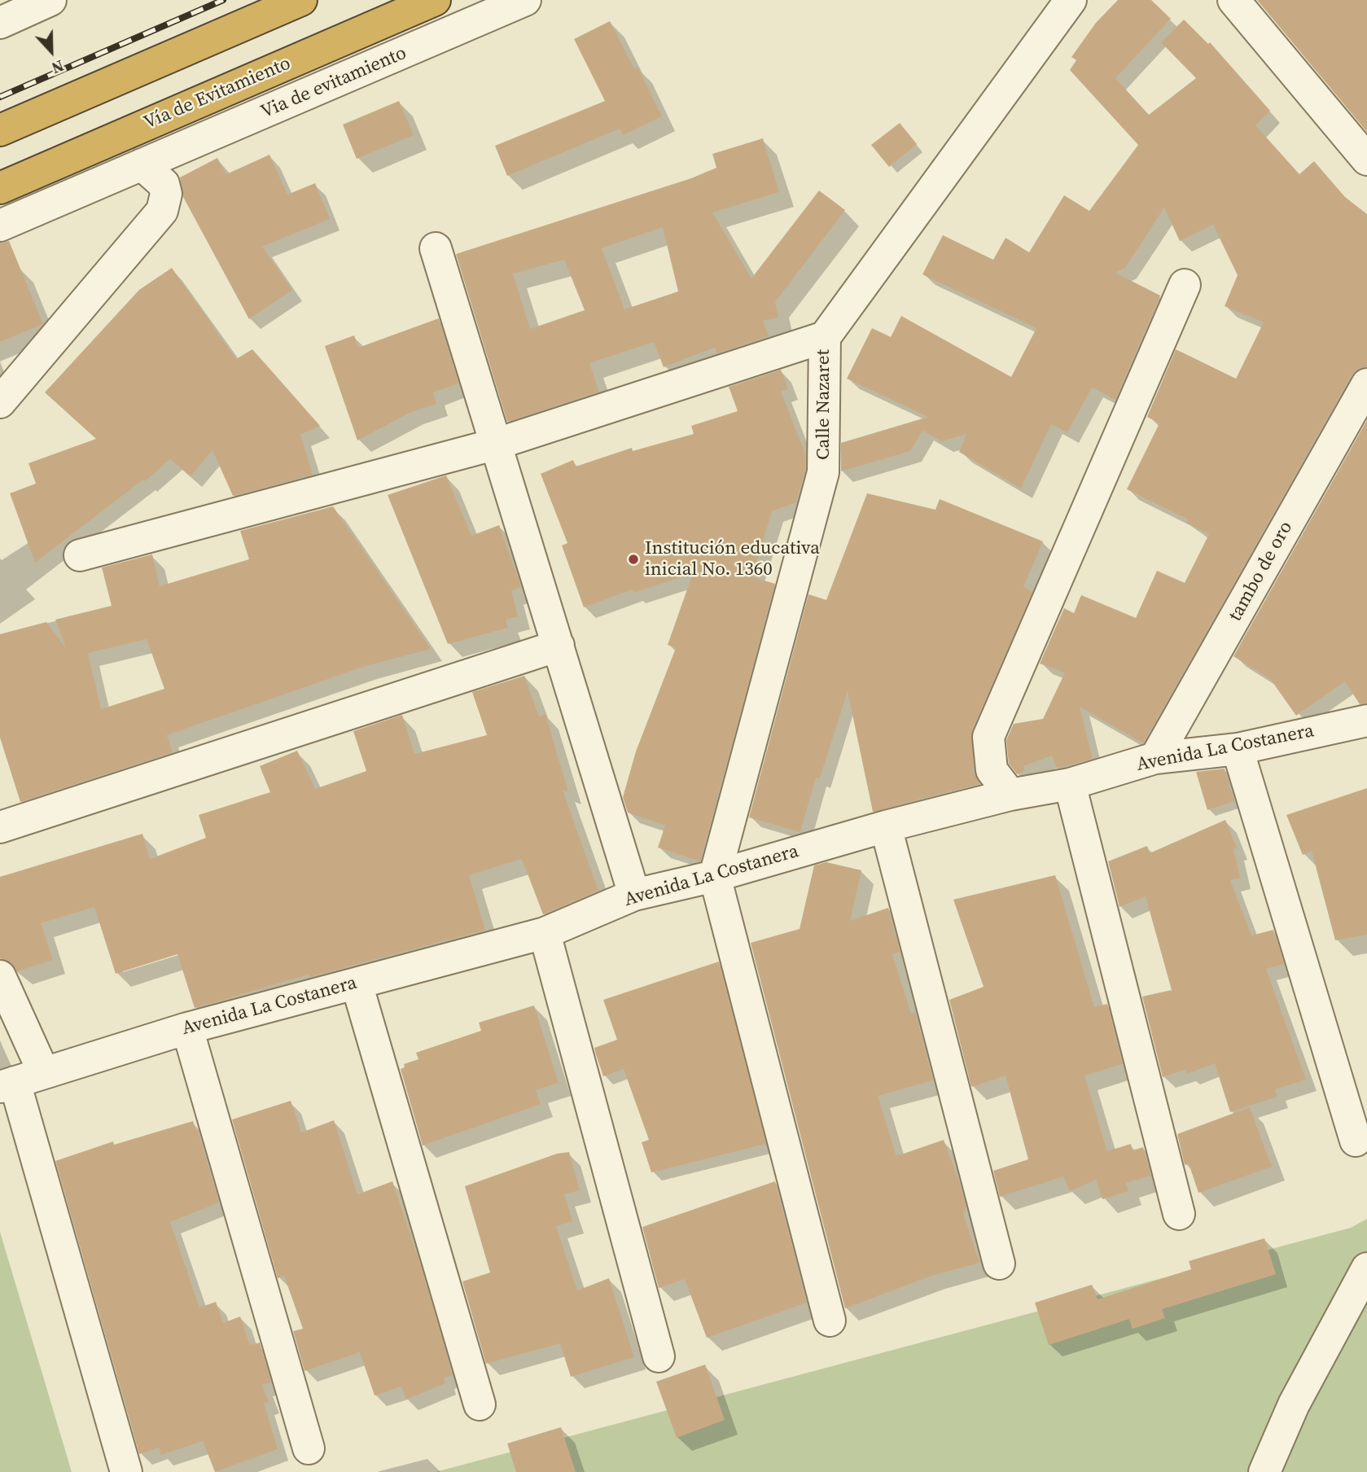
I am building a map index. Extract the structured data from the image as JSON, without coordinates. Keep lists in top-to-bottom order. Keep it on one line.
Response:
{"streets":{"highway":["Vía de Evitamiento"],"street":["Via de evitamiento","Calle Nazaret","tambo de oro","Avenida La Costanera"]},"crossings":[["Calle Nazaret","Avenida La Costanera"],["tambo de oro","Avenida La Costanera"]],"places":["Institución educativa inicial No. 1360"],"north":"bottom"}
